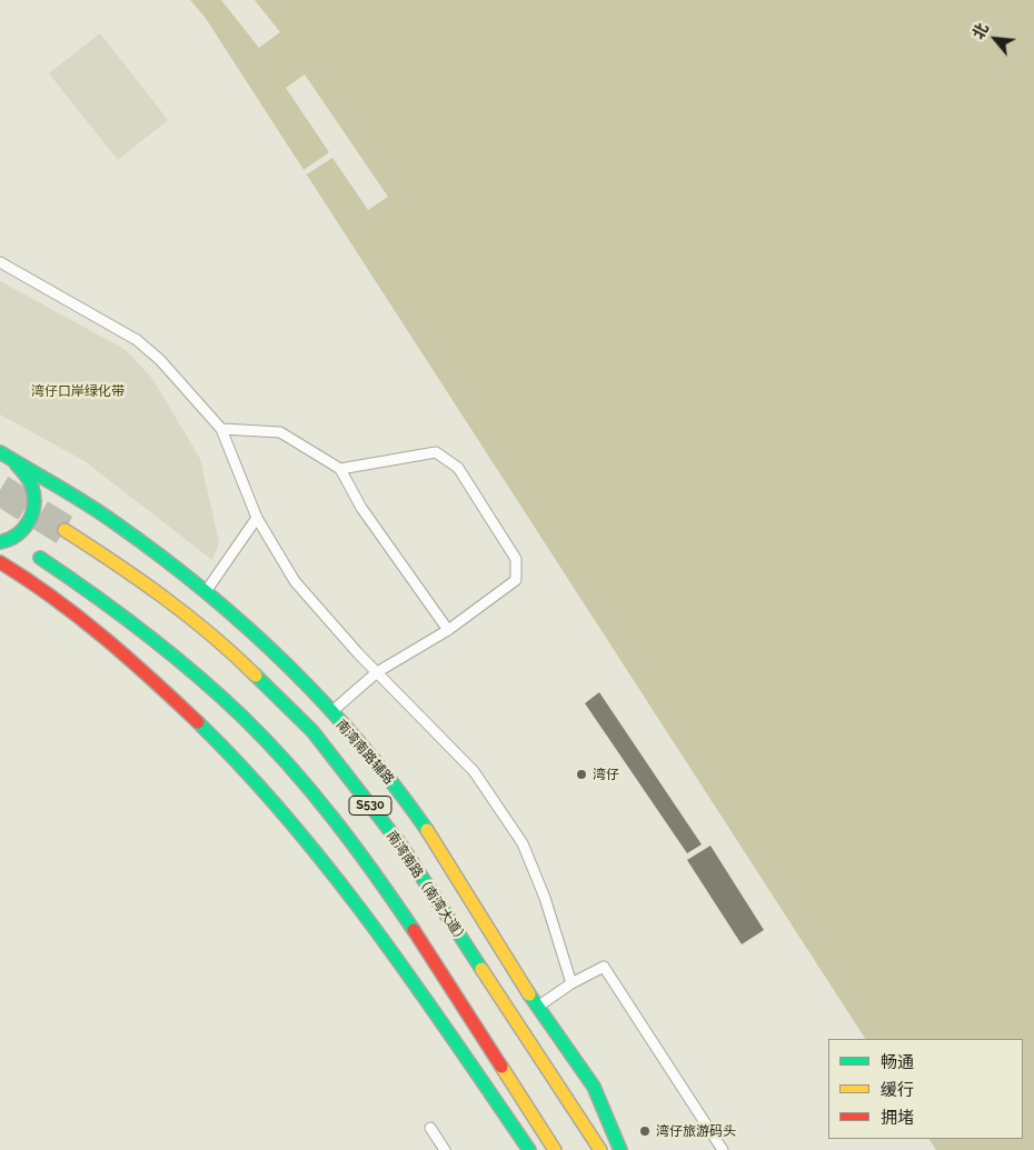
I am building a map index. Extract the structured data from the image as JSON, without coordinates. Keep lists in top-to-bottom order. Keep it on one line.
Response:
{"streets":{"main road":["南湾南路辅路","S530","南湾南路（南湾大道）"]},"parks":["湾仔口岸绿化带"],"places":["湾仔","湾仔旅游码头"],"legend":["畅通","缓行","拥堵"],"north":"top left"}
